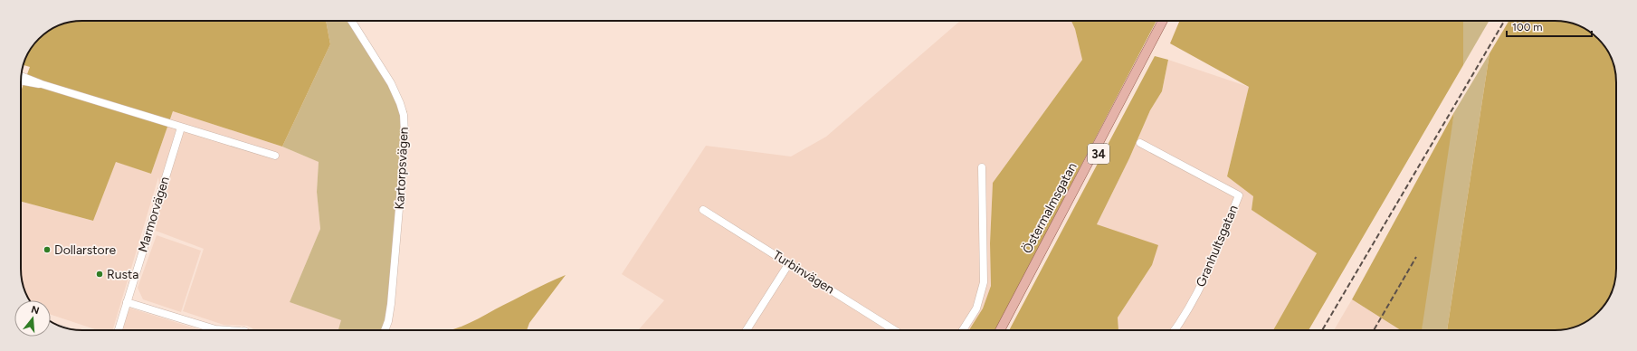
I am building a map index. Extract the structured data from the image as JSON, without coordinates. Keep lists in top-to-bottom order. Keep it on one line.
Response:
{"streets":{"main road":["34","Östermalmsgatan"],"street":["Kartorpsvägen","Marmorvägen","Granhultsgatan","Turbinvägen"]},"places":["Dollarstore","Rusta"],"scale_bar":"100 m","north":"top"}
